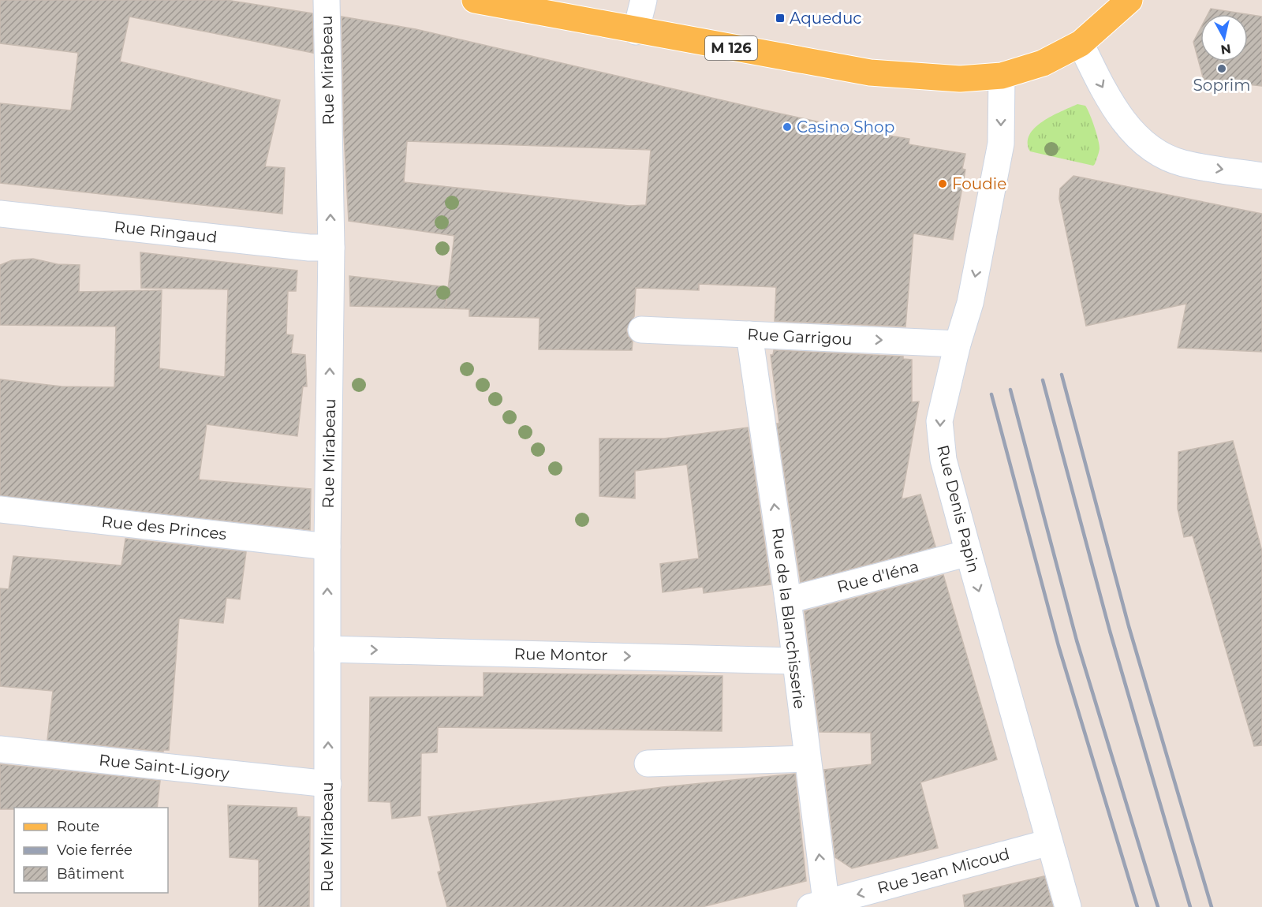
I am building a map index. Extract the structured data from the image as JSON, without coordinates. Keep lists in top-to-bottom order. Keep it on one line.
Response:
{"streets":{"main road":["M 126"],"street":["Rue Mirabeau","Rue Ringaud","Rue Garrigou","Rue Denis Papin","Rue des Princes","Rue d'Iéna","Rue de la Blanchisserie","Rue Montor","Rue Saint-Ligory","Rue Jean Micoud"]},"crossings":[["M 126","Rue Denis Papin"],["Rue Mirabeau","Rue Ringaud"],["Rue Mirabeau","Rue des Princes"],["Rue Mirabeau","Rue Montor"],["Rue Mirabeau","Rue Saint-Ligory"],["Rue Garrigou","Rue Denis Papin"],["Rue Garrigou","Rue de la Blanchisserie"],["Rue Denis Papin","Rue d'Iéna"],["Rue Denis Papin","Rue Jean Micoud"],["Rue d'Iéna","Rue de la Blanchisserie"],["Rue de la Blanchisserie","Rue Montor"],["Rue de la Blanchisserie","Rue Jean Micoud"]],"one_way":["Rue Mirabeau","Rue Garrigou","Rue Denis Papin","Rue de la Blanchisserie","Rue Jean Micoud"],"places":{"transit":["Aqueduc"],"other":["Soprim","Casino Shop","Foudie"]},"legend":["Route","Voie ferrée","Bâtiment"],"north":"bottom"}
